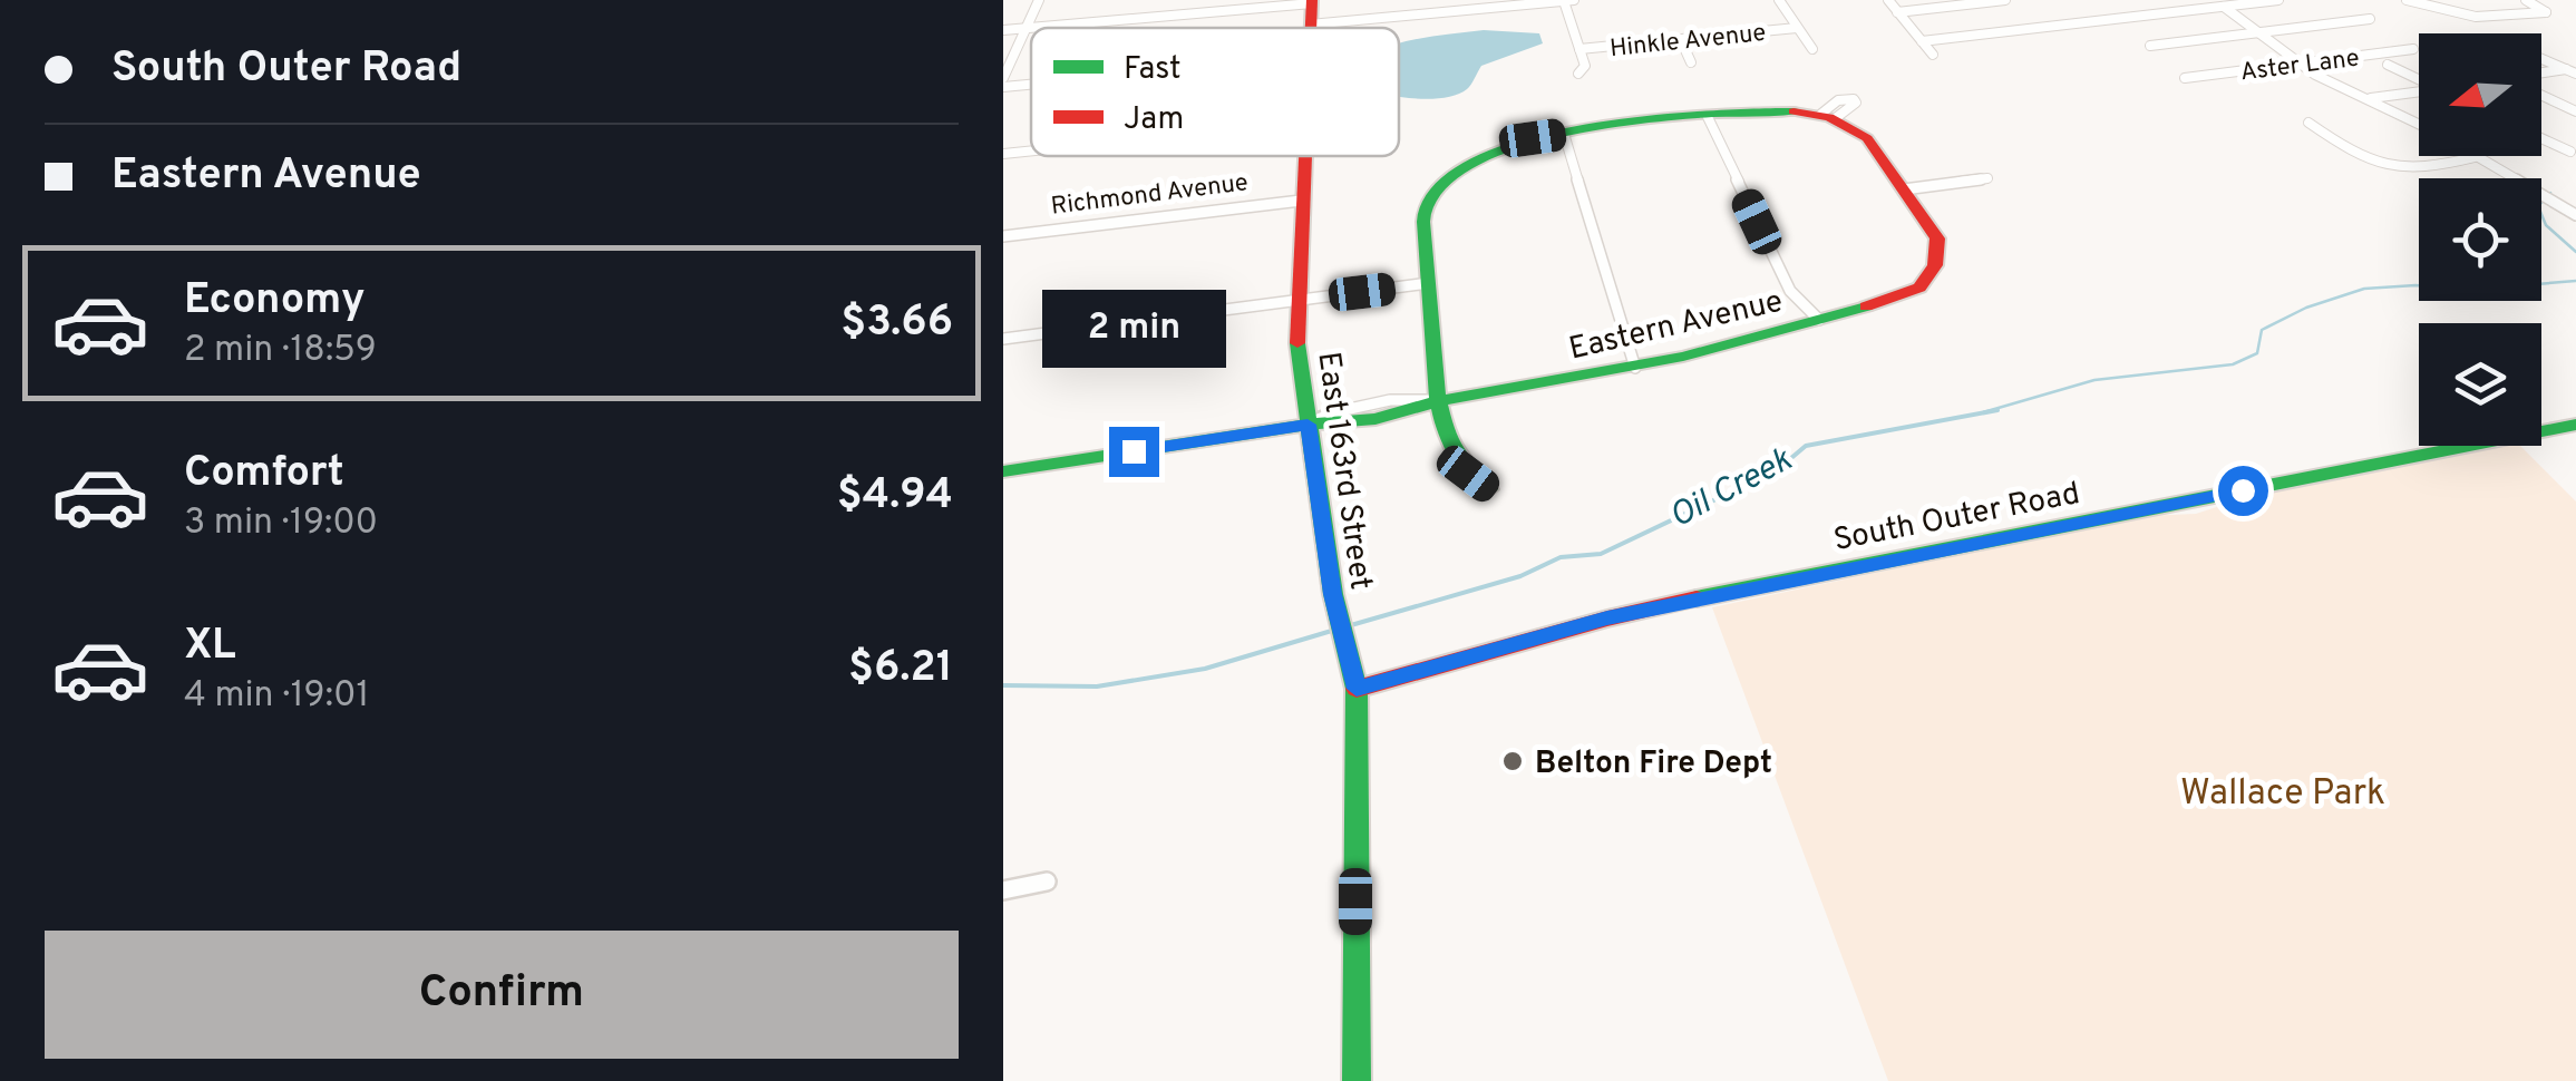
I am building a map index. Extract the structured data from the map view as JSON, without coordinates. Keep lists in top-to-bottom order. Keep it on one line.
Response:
{"streets":{"street":["Hinkle Avenue","Aster Lane","Richmond Avenue","Eastern Avenue","East 163rd Street","South Outer Road"]},"crossings":[["Richmond Avenue","East 163rd Street"],["Eastern Avenue","East 163rd Street"],["East 163rd Street","South Outer Road"]],"water":["Oil Creek"],"parks":["Wallace Park"],"places":["Belton Fire Dept"],"legend":["Fast","Jam"],"north":"left","page":{"banner":["South Outer Road","Eastern Avenue"],"list":[{"name":"Economy","note":"2 min · 18:59","value":"$3.66"},{"name":"Comfort","note":"3 min · 19:00","value":"$4.94"},{"name":"XL","note":"4 min · 19:01","value":"$6.21"}],"bubble":"2 min","buttons":"Confirm"}}
